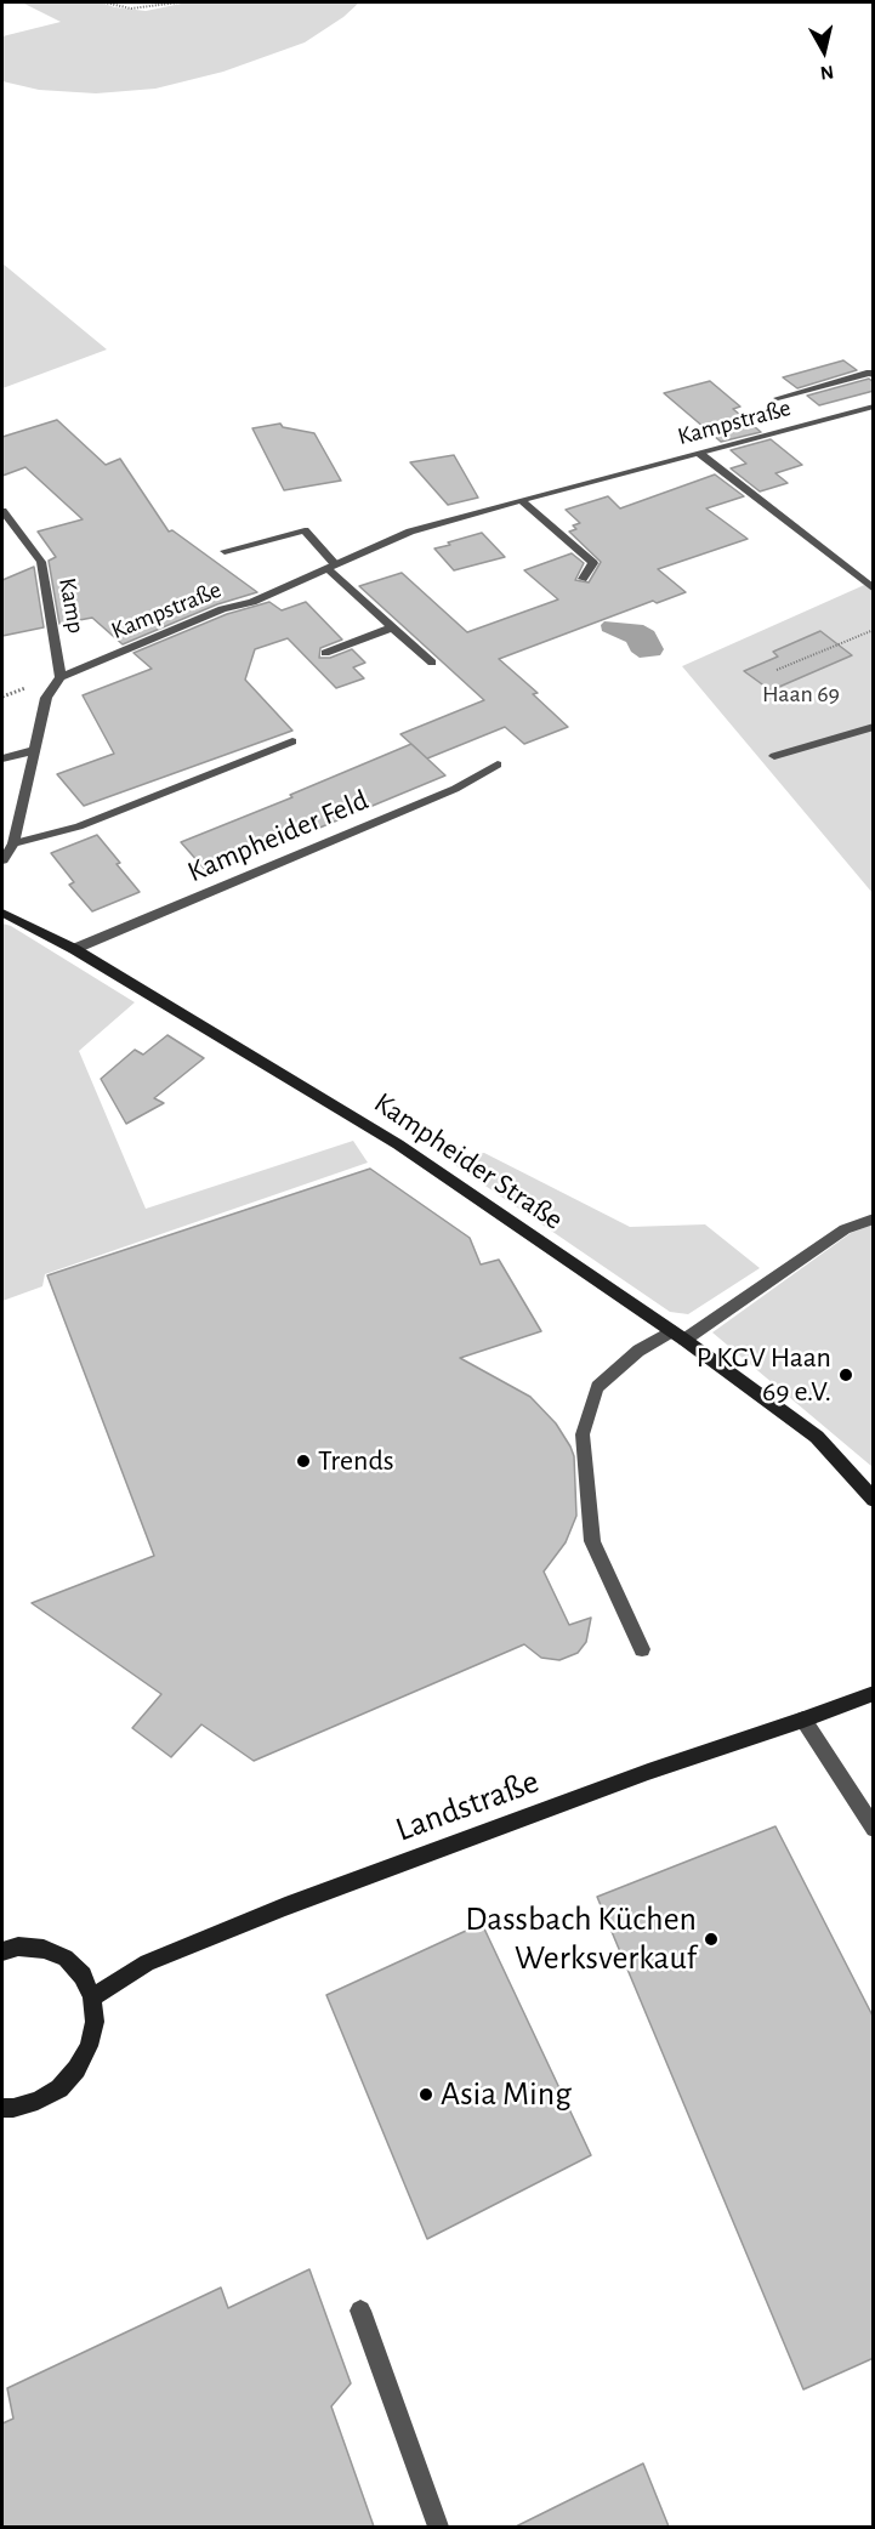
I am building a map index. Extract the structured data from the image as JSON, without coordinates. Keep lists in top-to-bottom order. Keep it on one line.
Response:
{"streets":{"street":["Kampstraße","Kamp","Kampheider Feld","Kampheider Straße","Landstraße"]},"crossings":[["Kampstraße","Kamp"],["Kampheider Feld","Kampheider Straße"]],"parks":["Haan 69"],"places":["P KGV Haan 69 e.V.","Trends","Dassbach Küchen Werksverkauf","Asia Ming"],"north":"bottom"}
